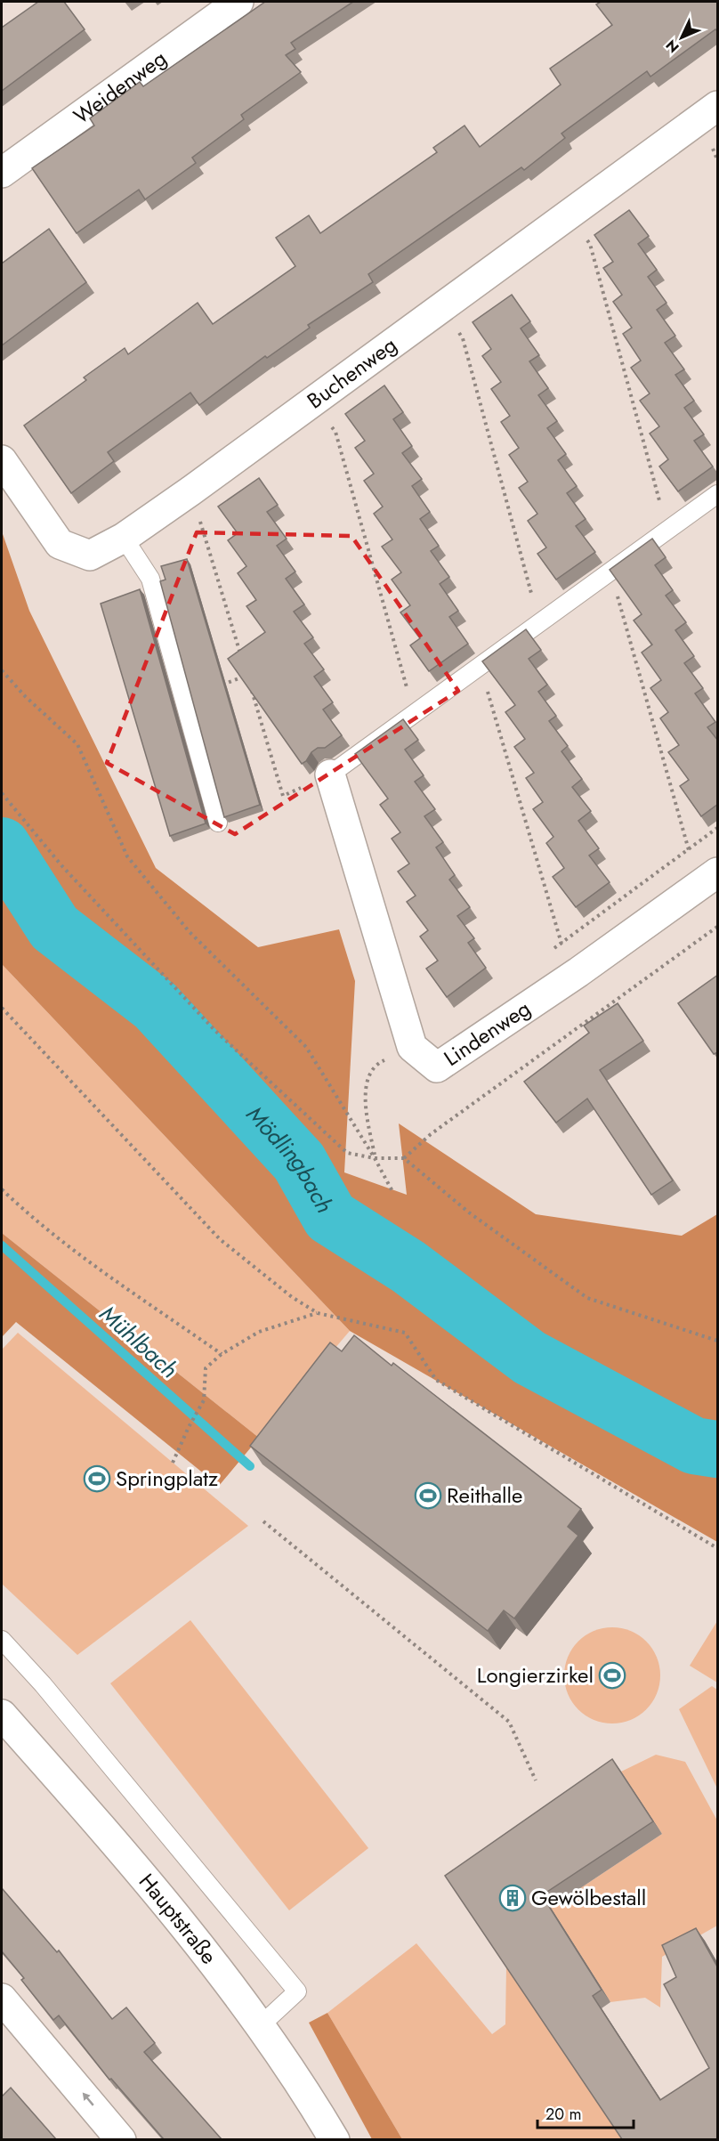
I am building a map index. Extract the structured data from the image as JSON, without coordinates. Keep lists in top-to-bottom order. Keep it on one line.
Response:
{"streets":{"street":["Weidenweg","Buchenweg","Lindenweg","Hauptstraße"]},"water":["Mödlingbach","Mühlbach"],"places":{"sports":["Springplatz","Reithalle","Longierzirkel"],"building":["Gewölbestall"]},"scale_bar":"20 m","north":"bottom left"}
